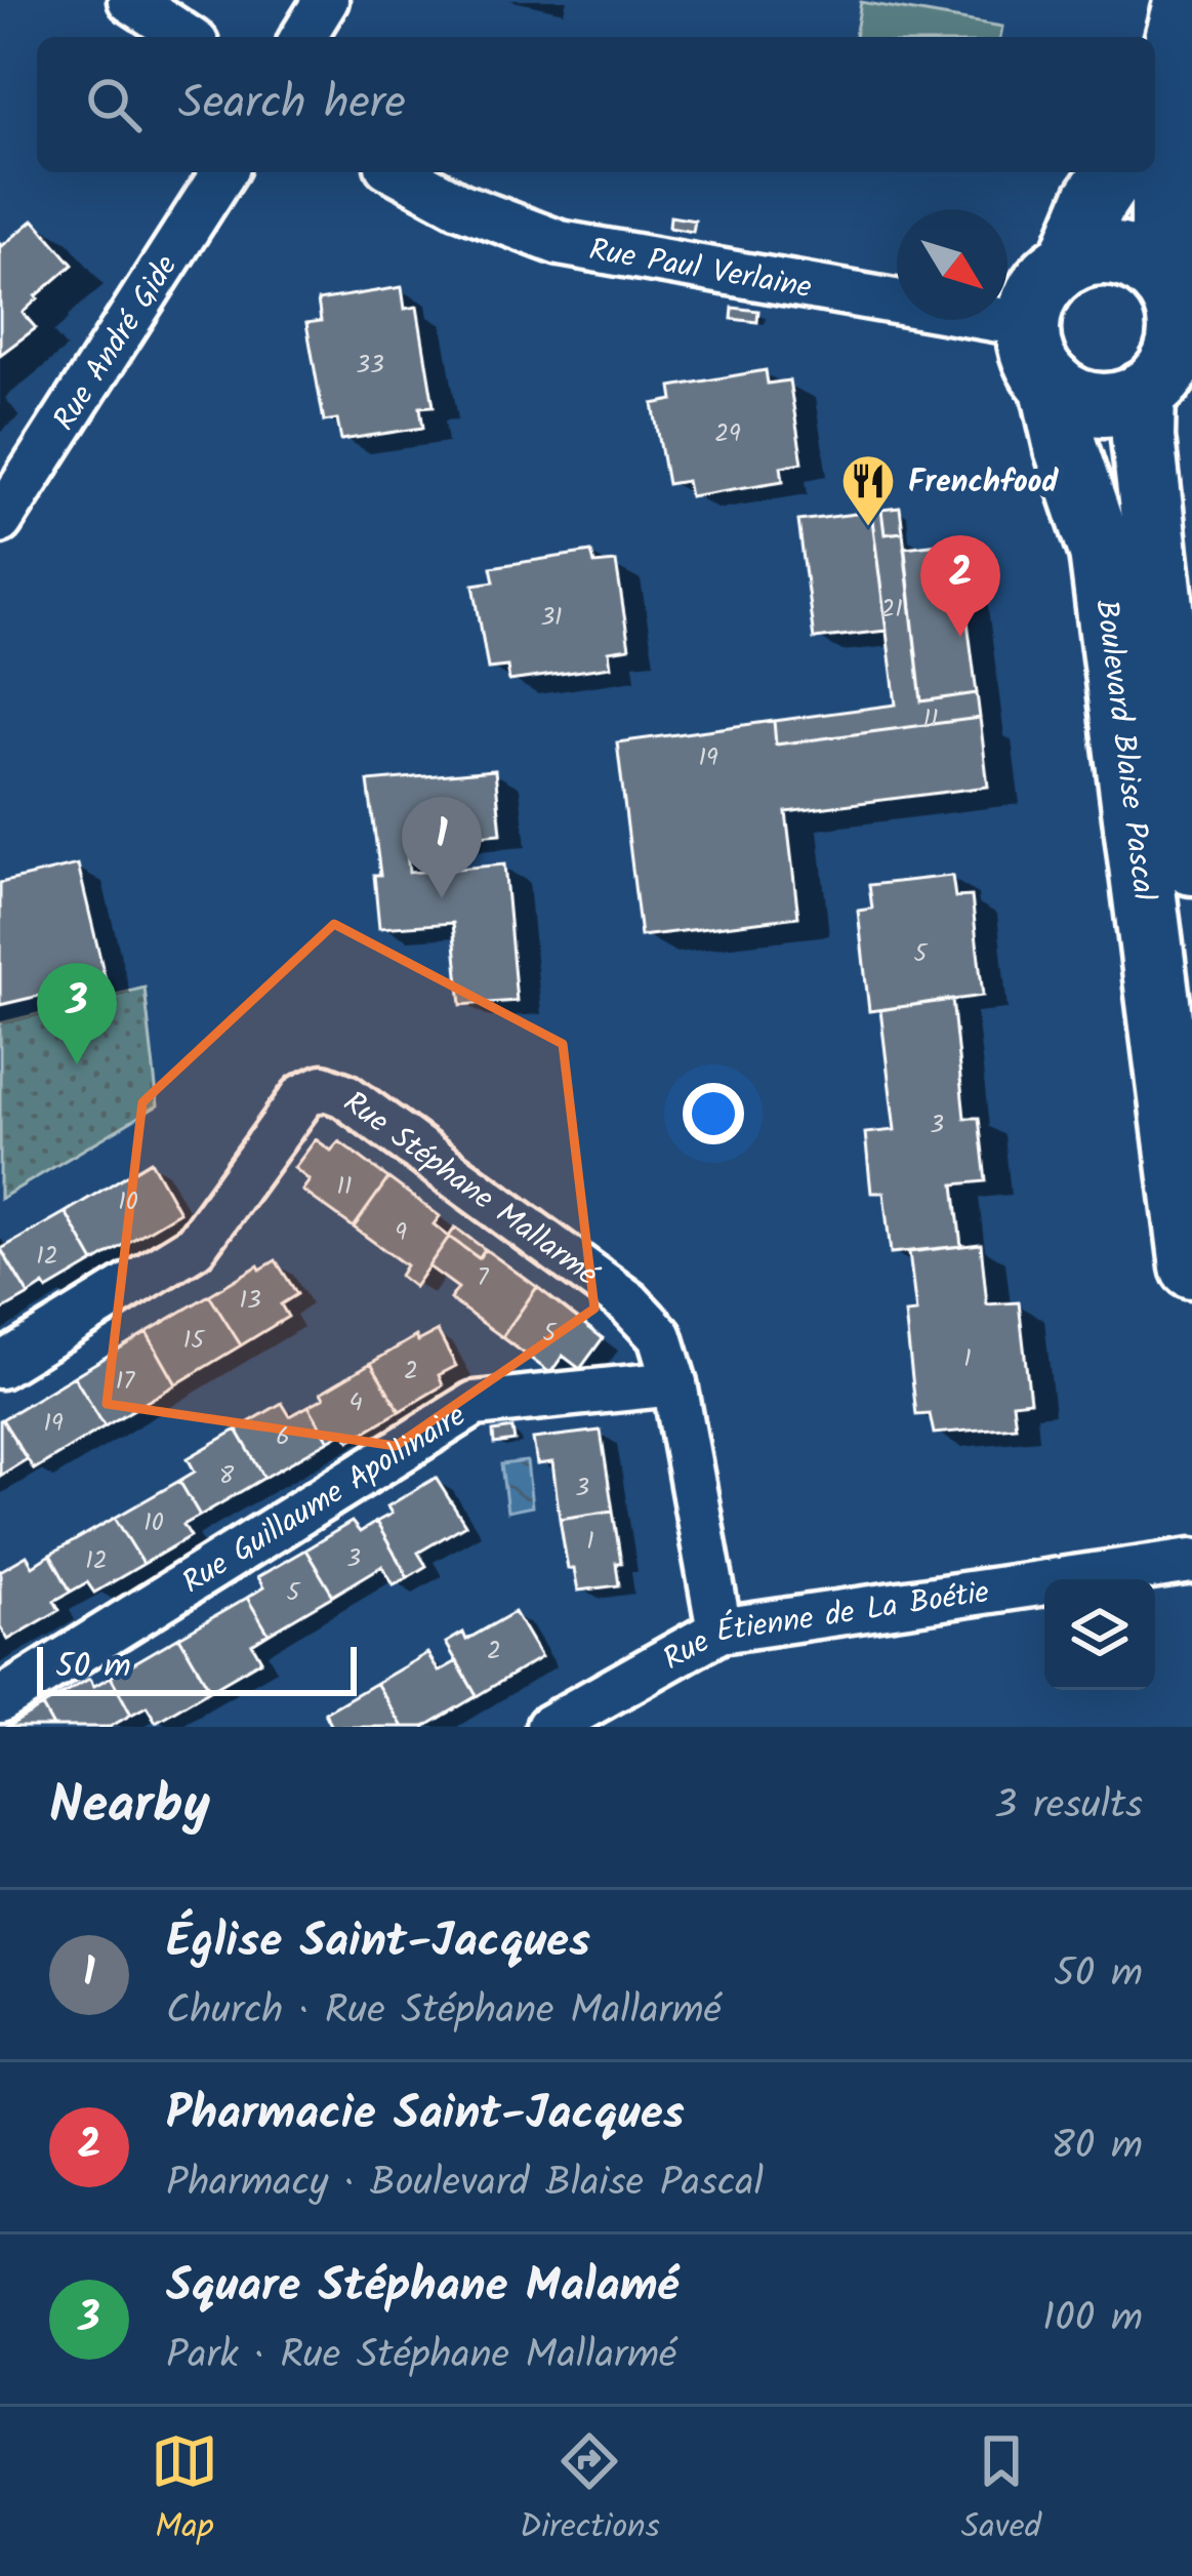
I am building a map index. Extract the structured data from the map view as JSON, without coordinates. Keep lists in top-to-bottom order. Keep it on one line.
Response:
{"streets":{"street":["Rue Paul Verlaine","Rue André Gide","Boulevard Blaise Pascal","Rue Stéphane Mallarmé","Rue Guillaume Apollinaire","Rue Étienne de La Boétie"]},"crossings":[["Rue Paul Verlaine","Boulevard Blaise Pascal"],["Rue Stéphane Mallarmé","Rue Guillaume Apollinaire"],["Rue Stéphane Mallarmé","Rue Étienne de La Boétie"]],"places":{"restaurant":["Frenchfood"]},"house_numbers":["33","29","21","31","11","19","5","3","11","10","9","12","7","13","5","15","1","2","17","4","19","6","8","3","10","1","3","12","5","2"],"scale_bar":"50 m","north":"bottom right","page":{"search":"Search here","pins":["2","1","3"],"scale":"50 m","heading":["Nearby","3 results"],"list":[{"mark":"1","name":"Église Saint-Jacques","note":"Church · Rue Stéphane Mallarmé","value":"50 m"},{"mark":"2","name":"Pharmacie Saint-Jacques","note":"Pharmacy · Boulevard Blaise Pascal","value":"80 m"},{"mark":"3","name":"Square Stéphane Malamé","note":"Park · Rue Stéphane Mallarmé","value":"100 m"}],"nav":["Map","Directions","Saved"]}}
